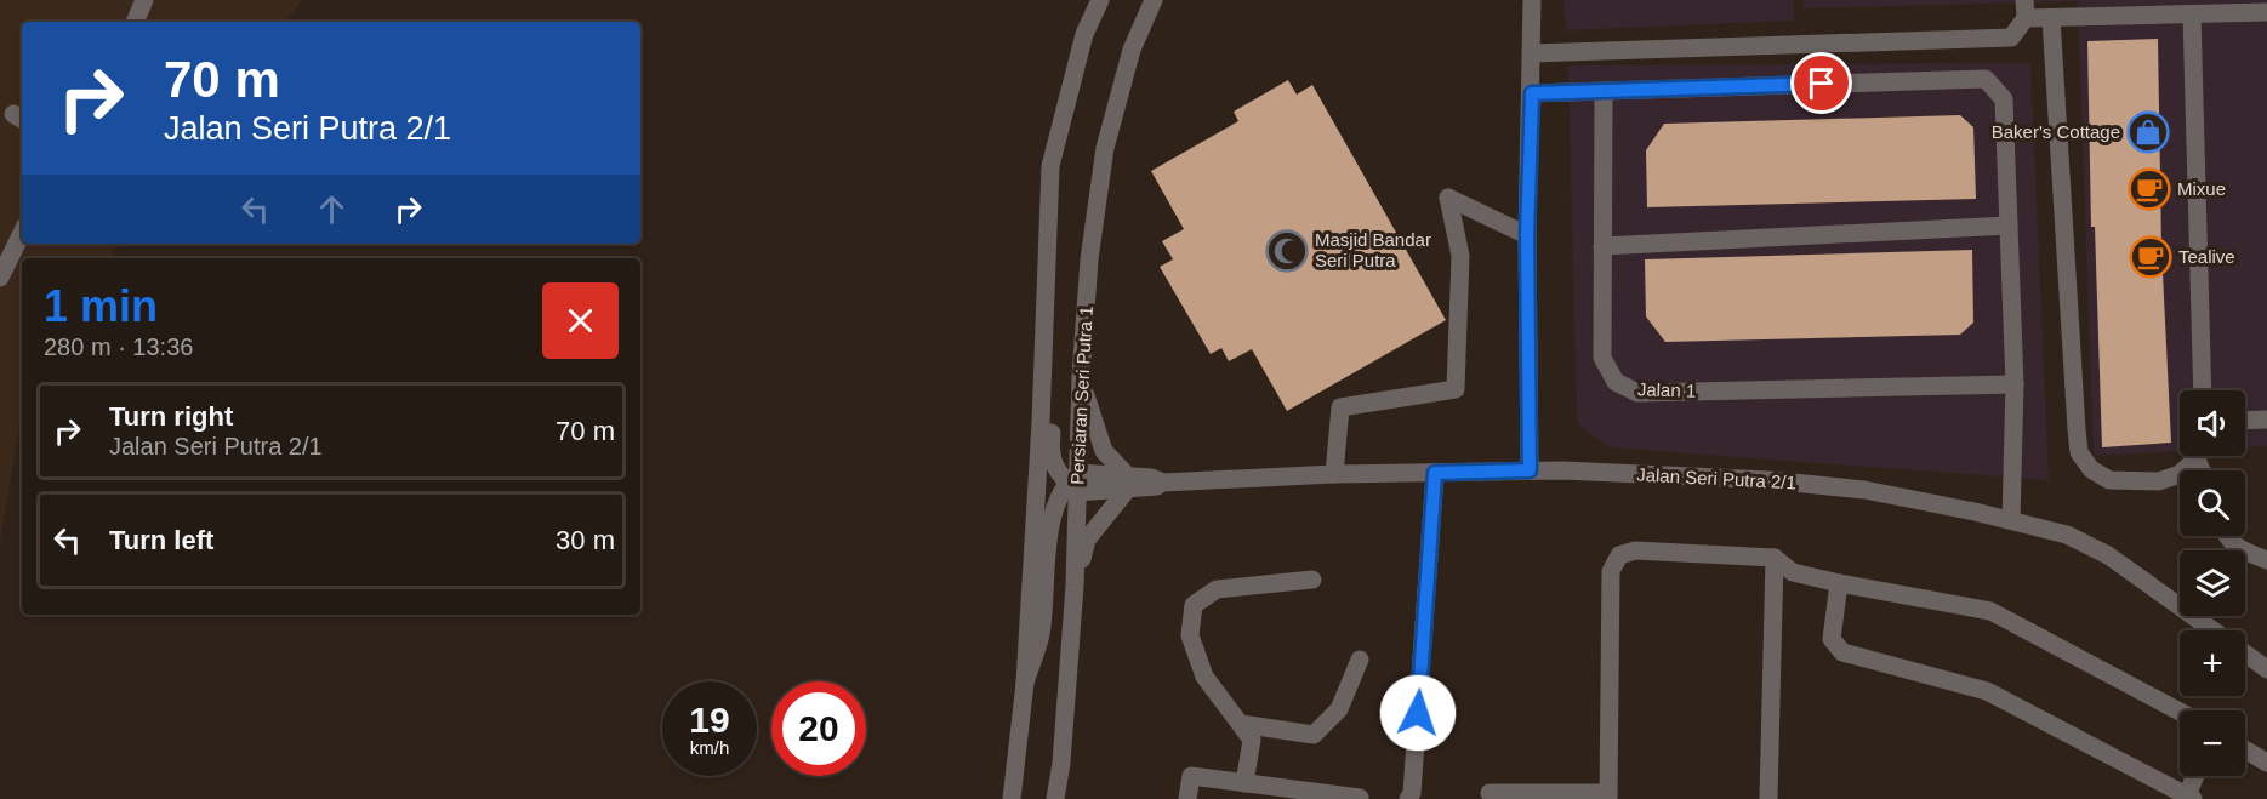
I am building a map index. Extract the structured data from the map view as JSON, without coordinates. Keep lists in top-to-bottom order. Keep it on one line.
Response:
{"streets":{"street":["Jalan 1","Persiaran Seri Putra 1","Jalan Seri Putra 2/1"]},"crossings":[["Persiaran Seri Putra 1","Jalan Seri Putra 2/1"]],"places":{"shop":["Baker's Cottage"],"cafe":["Mixue","Tealive"],"mosque":["Masjid Bandar Seri Putra"]},"page":{"turn":["70 m","Jalan Seri Putra 2/1"],"heading":["1 min","280 m · 13:36"],"list":[{"name":"Turn right","note":"Jalan Seri Putra 2/1","value":"70 m"},{"name":"Turn left","value":"30 m"}],"map_buttons":["+","−"],"speed":"19 km/h","limit":"20"}}
